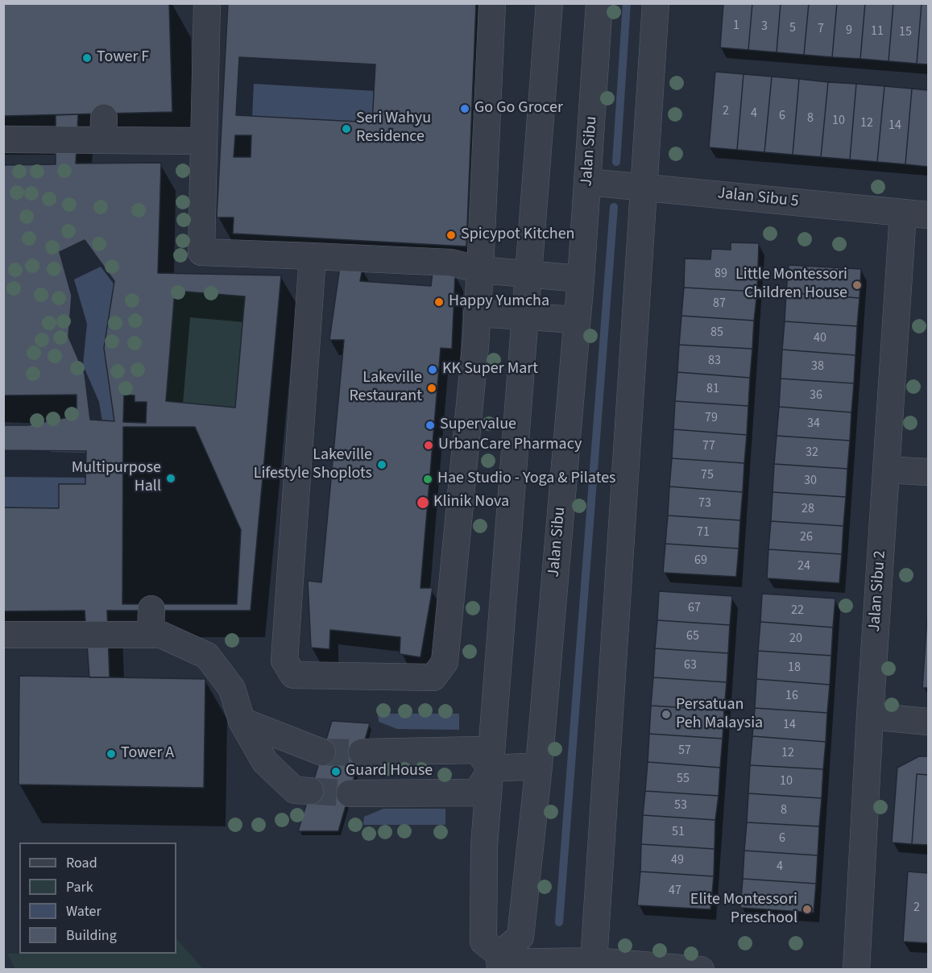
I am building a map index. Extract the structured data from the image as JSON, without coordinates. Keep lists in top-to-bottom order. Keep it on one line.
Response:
{"streets":{"street":["Jalan Sibu","Jalan Sibu 5","Jalan Sibu 2"]},"crossings":[["Jalan Sibu","Jalan Sibu 5"],["Jalan Sibu 5","Jalan Sibu 2"]],"places":["Tower F","Go Go Grocer","Seri Wahyu Residence","Spicypot Kitchen","Little Montessori Children House","Happy Yumcha","KK Super Mart","Lakeville Restaurant","Supervalue","UrbanCare Pharmacy","Lakeville Lifestyle Shoplots","Multipurpose Hall","Hae Studio - Yoga & Pilates","Klinik Nova","Persatuan Peh Malaysia","Tower A","Guard House","Elite Montessori Preschool"],"house_numbers":["1","3","5","7","9","11","15","2","4","6","8","10","12","14","89","87","85","40","83","38","81","36","79","34","77","32","75","30","73","28","71","26","69","24","67","22","65","20","63","18","16","14","57","12","55","10","53","8","51","6","49","4","47","2"],"legend":["Road","Park","Water","Building"]}
